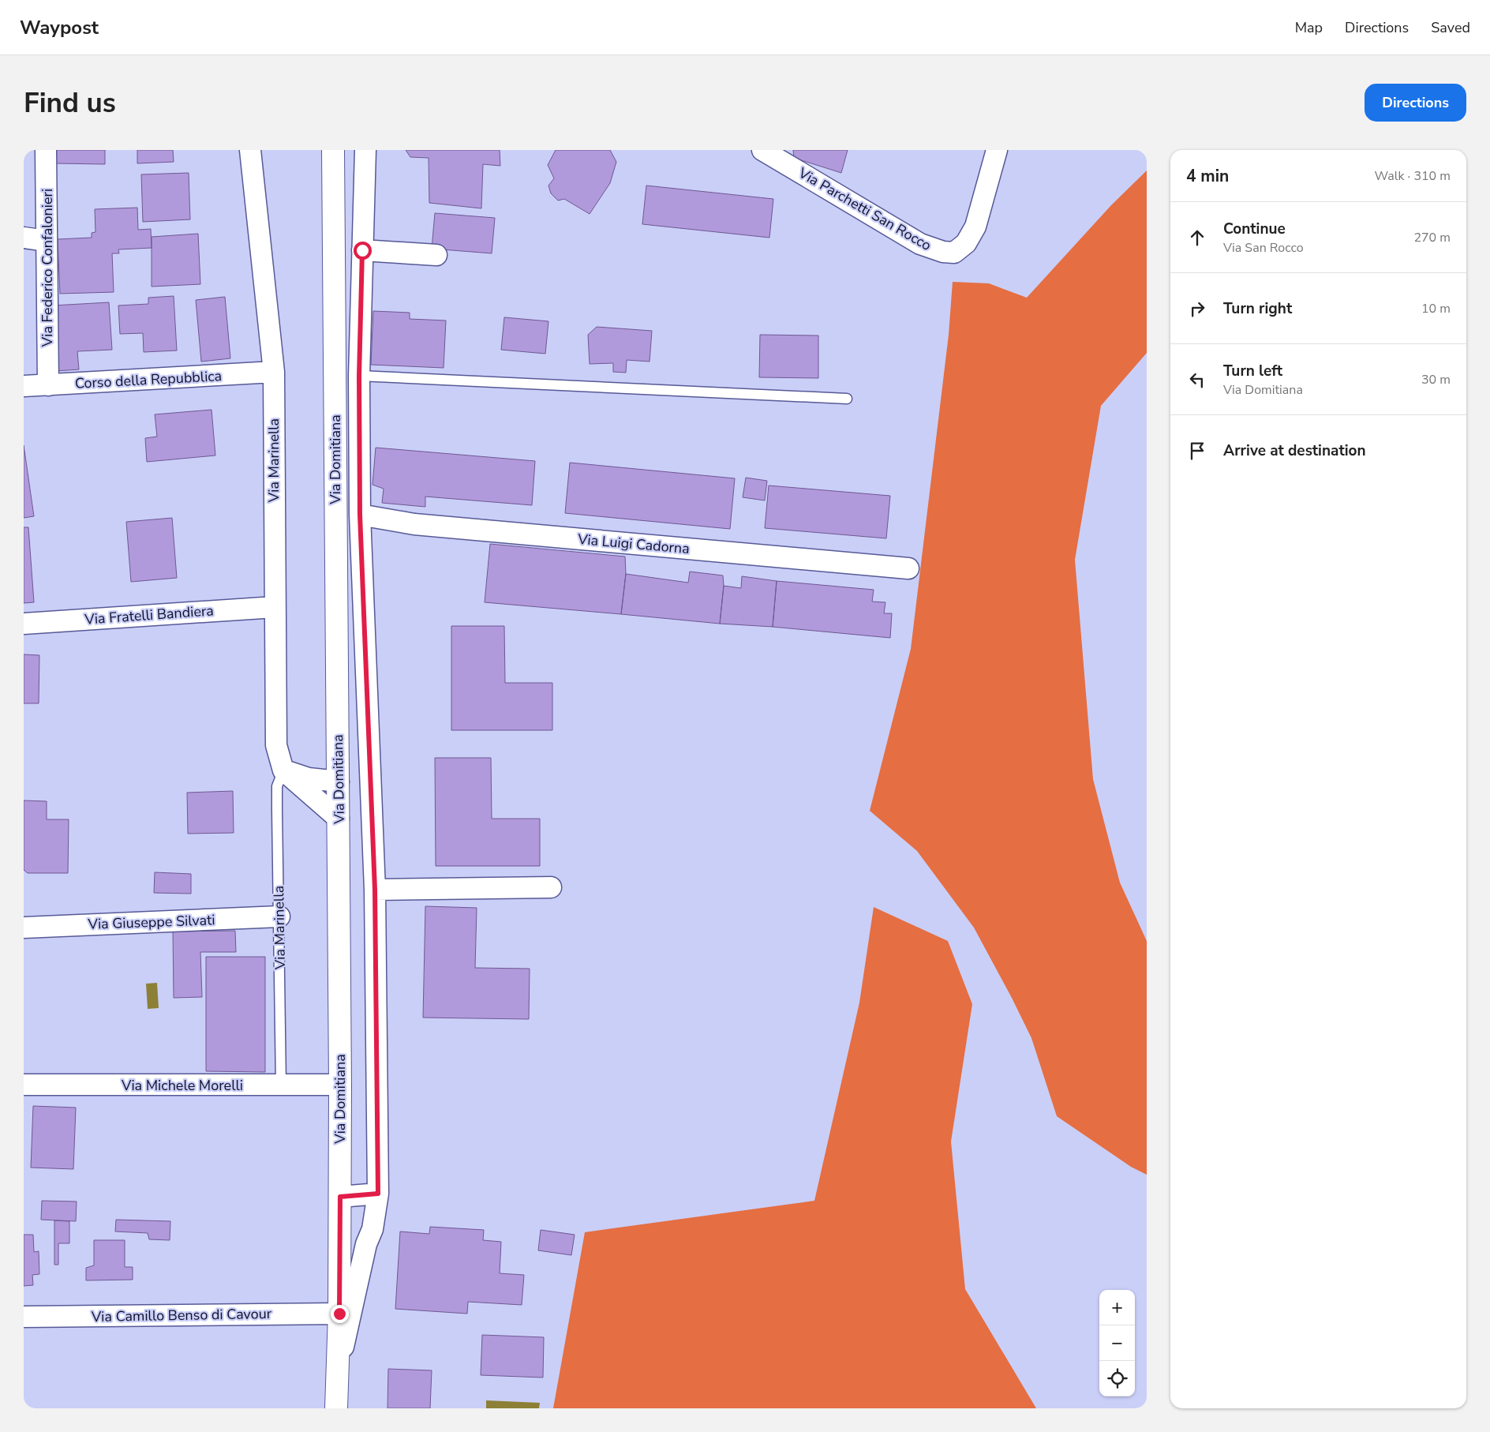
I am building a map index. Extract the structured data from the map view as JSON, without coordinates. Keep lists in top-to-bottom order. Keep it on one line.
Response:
{"streets":{"street":["Via Parchetti San Rocco","Via Federico Confalonieri","Corso della Repubblica","Via Domitiana","Via Marinella","Via Luigi Cadorna","Via Fratelli Bandiera","Via Giuseppe Silvati","Via Michele Morelli","Via Camillo Benso di Cavour"]},"crossings":[["Via Federico Confalonieri","Corso della Repubblica"],["Corso della Repubblica","Via Marinella"],["Via Domitiana","Via Michele Morelli"],["Via Domitiana","Via Camillo Benso di Cavour"],["Via Marinella","Via Fratelli Bandiera"],["Via Marinella","Via Giuseppe Silvati"],["Via Marinella","Via Michele Morelli"]],"page":{"header":"Waypost","nav":["Map","Directions","Saved"],"buttons":"Directions","title":"Find us","heading":["4 min","Walk · 310 m"],"list":[["Continue","Via San Rocco","270 m"],["Turn right","10 m"],["Turn left","Via Domitiana","30 m"],"Arrive at destination"],"map_buttons":["+","−"]}}
